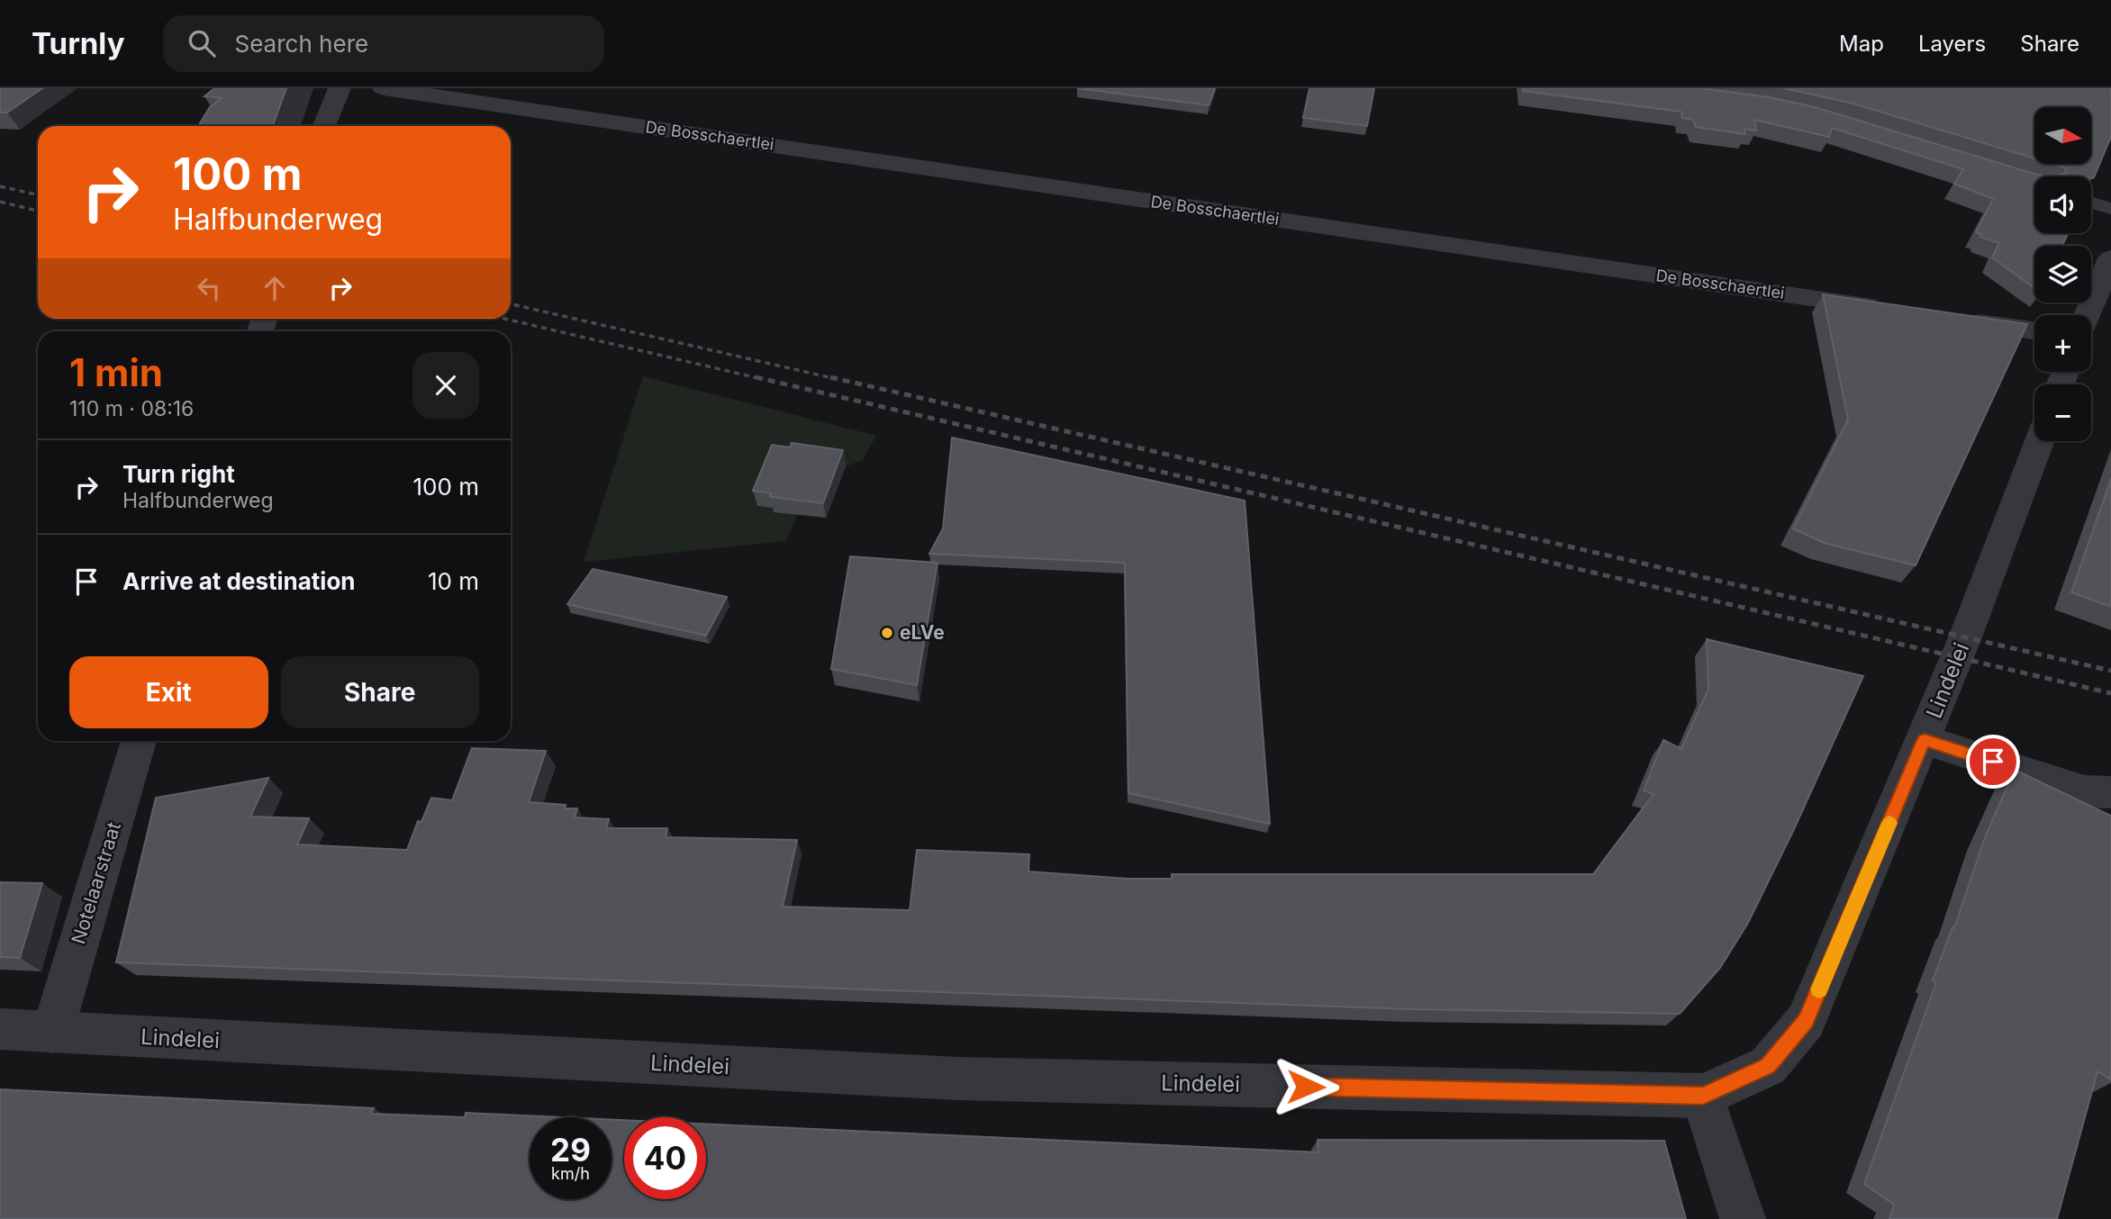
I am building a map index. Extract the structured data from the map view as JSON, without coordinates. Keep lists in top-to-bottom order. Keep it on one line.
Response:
{"streets":{"street":["De Bosschaertlei","Lindelei","Notelaarstraat"]},"crossings":[["Lindelei","Notelaarstraat"]],"places":["eLVe"],"north":"right","page":{"header":"Turnly","search":"Search here","nav":["Map","Layers","Share"],"map_buttons":["+","−"],"turn":["100 m","Halfbunderweg"],"heading":["1 min","110 m · 08:16"],"list":[{"name":"Turn right","note":"Halfbunderweg","value":"100 m"},{"name":"Arrive at destination","value":"10 m"}],"buttons":["Exit","Share"],"speed":"29 km/h","limit":"40"}}
